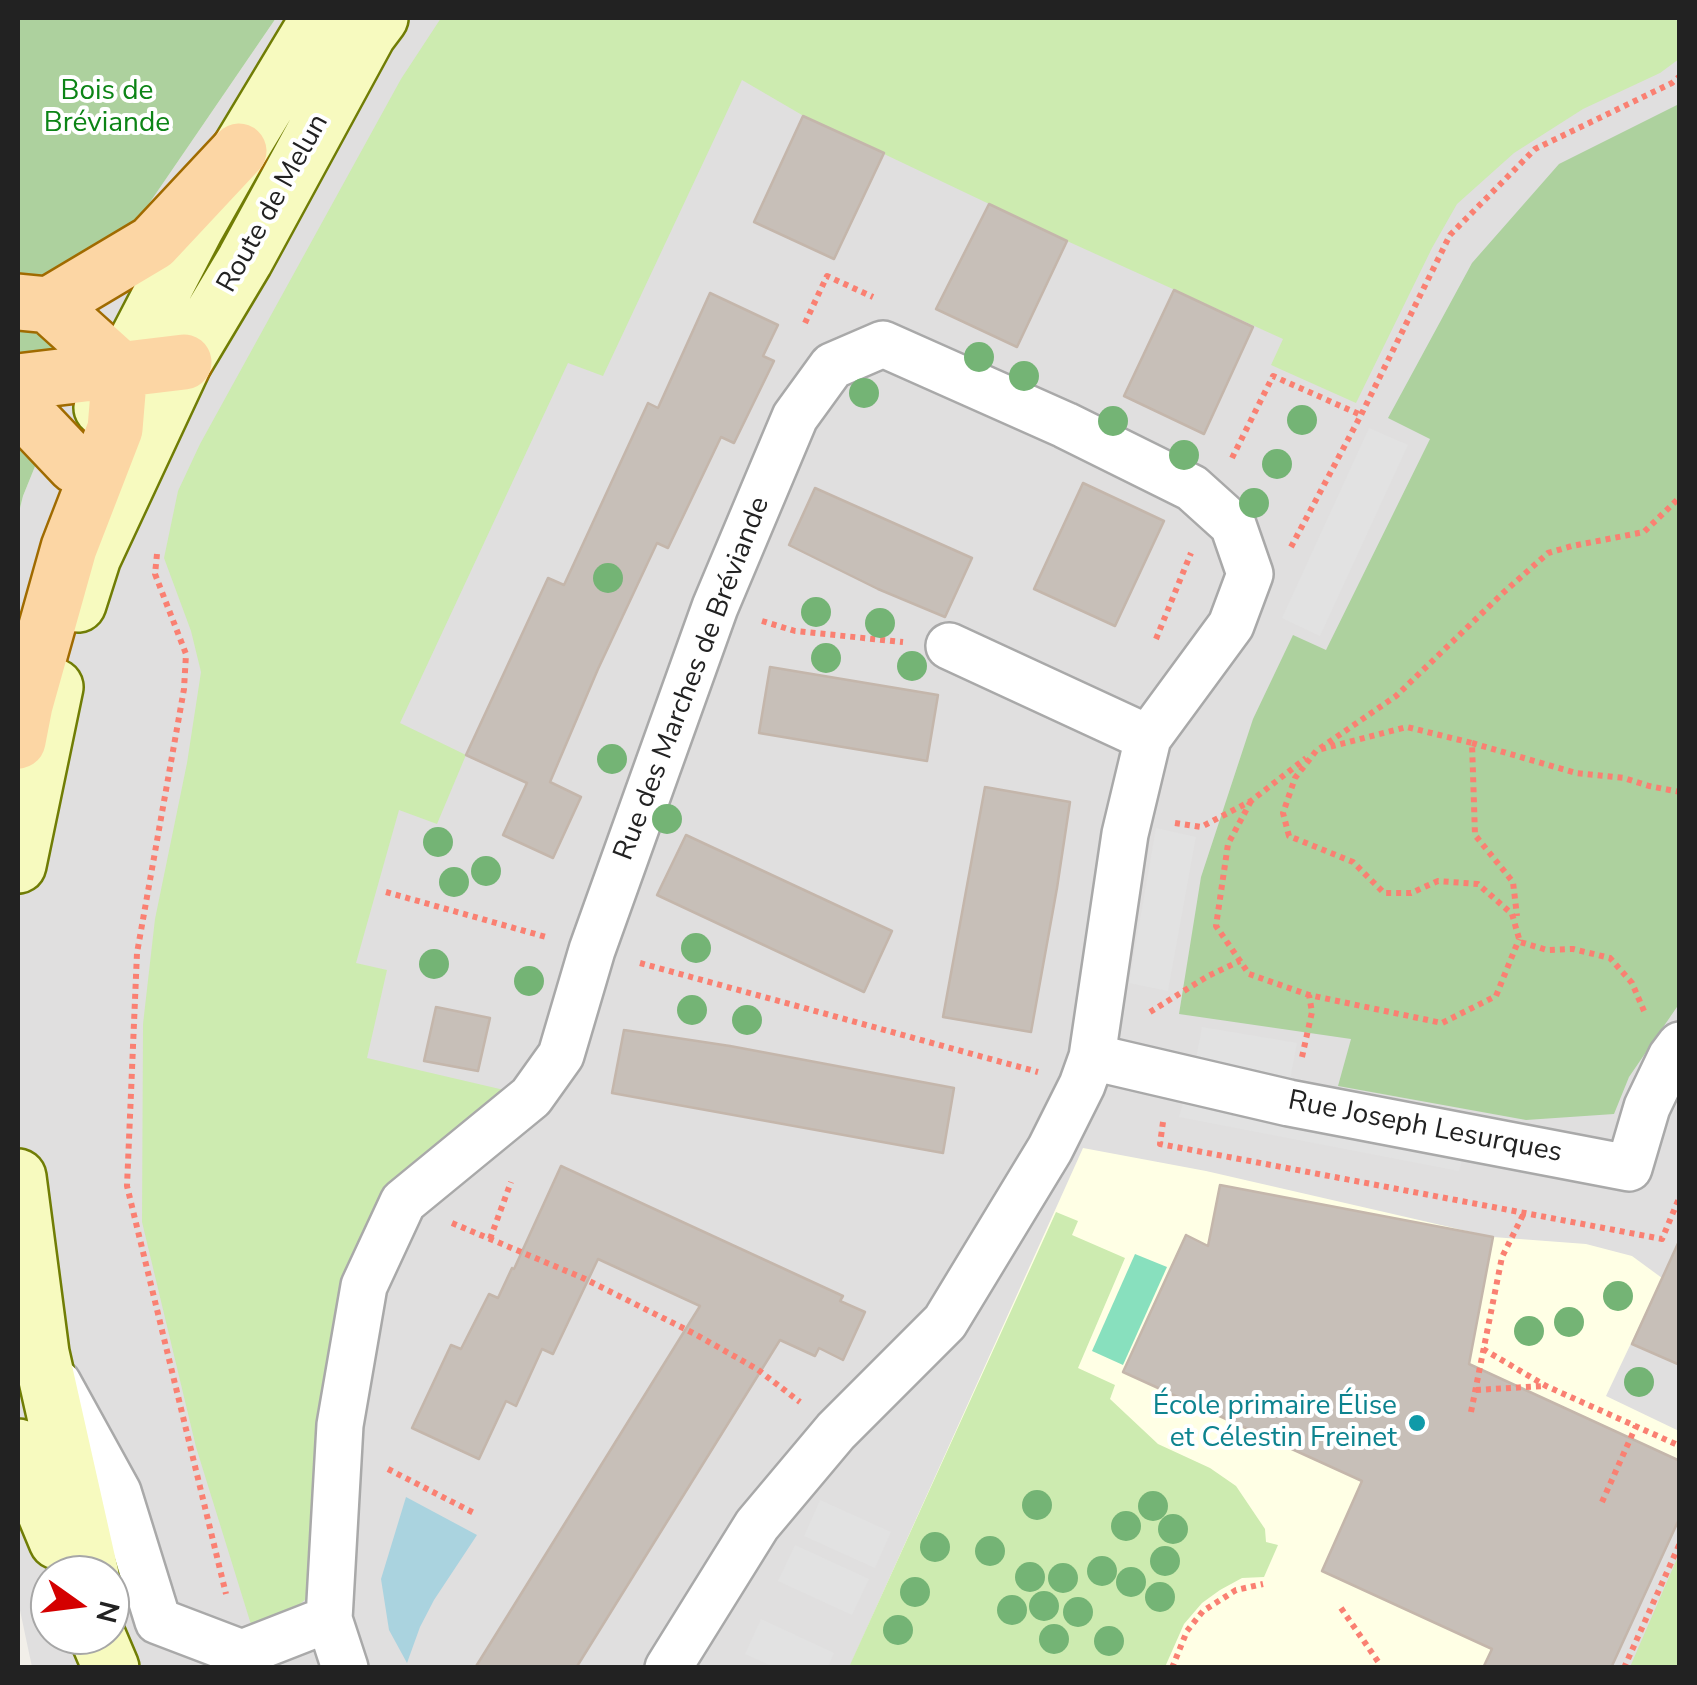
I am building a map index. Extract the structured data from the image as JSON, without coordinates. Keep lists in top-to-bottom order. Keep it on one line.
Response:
{"streets":{"street":["Route de Melun","Rue des Marches de Bréviande","Rue Joseph Lesurques"]},"crossings":[["Rue des Marches de Bréviande","Rue Joseph Lesurques"]],"parks":["Bois de Bréviande"],"places":["École primaire Élise et Célestin Freinet"],"north":"right"}
